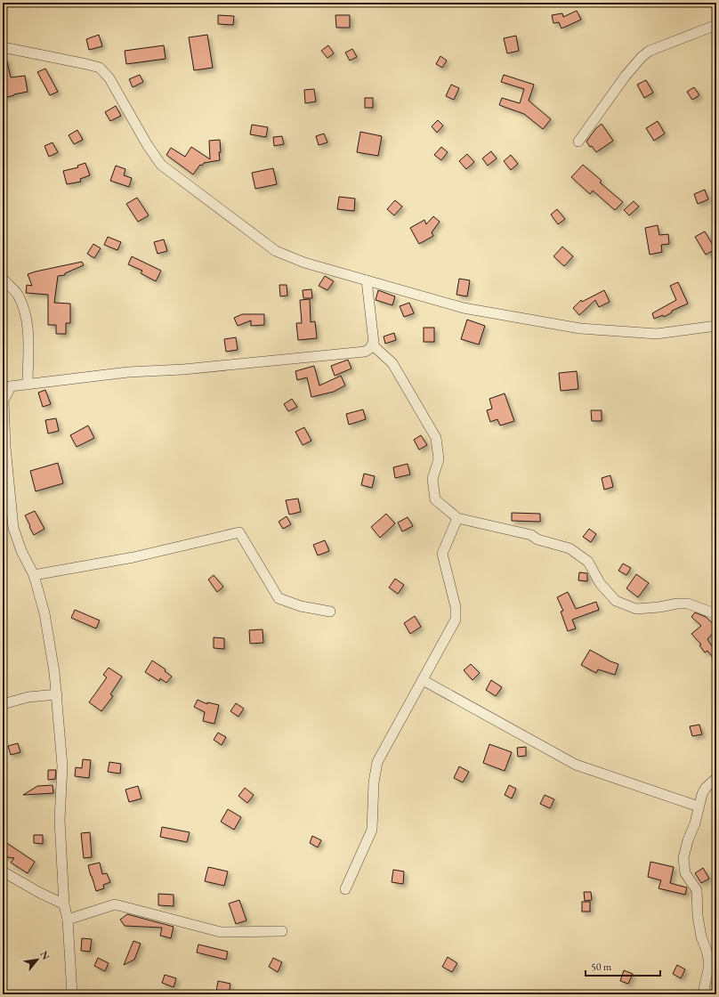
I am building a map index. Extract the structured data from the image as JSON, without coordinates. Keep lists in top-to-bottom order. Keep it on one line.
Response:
{"scale_bar":"50 m","north":"top right"}
